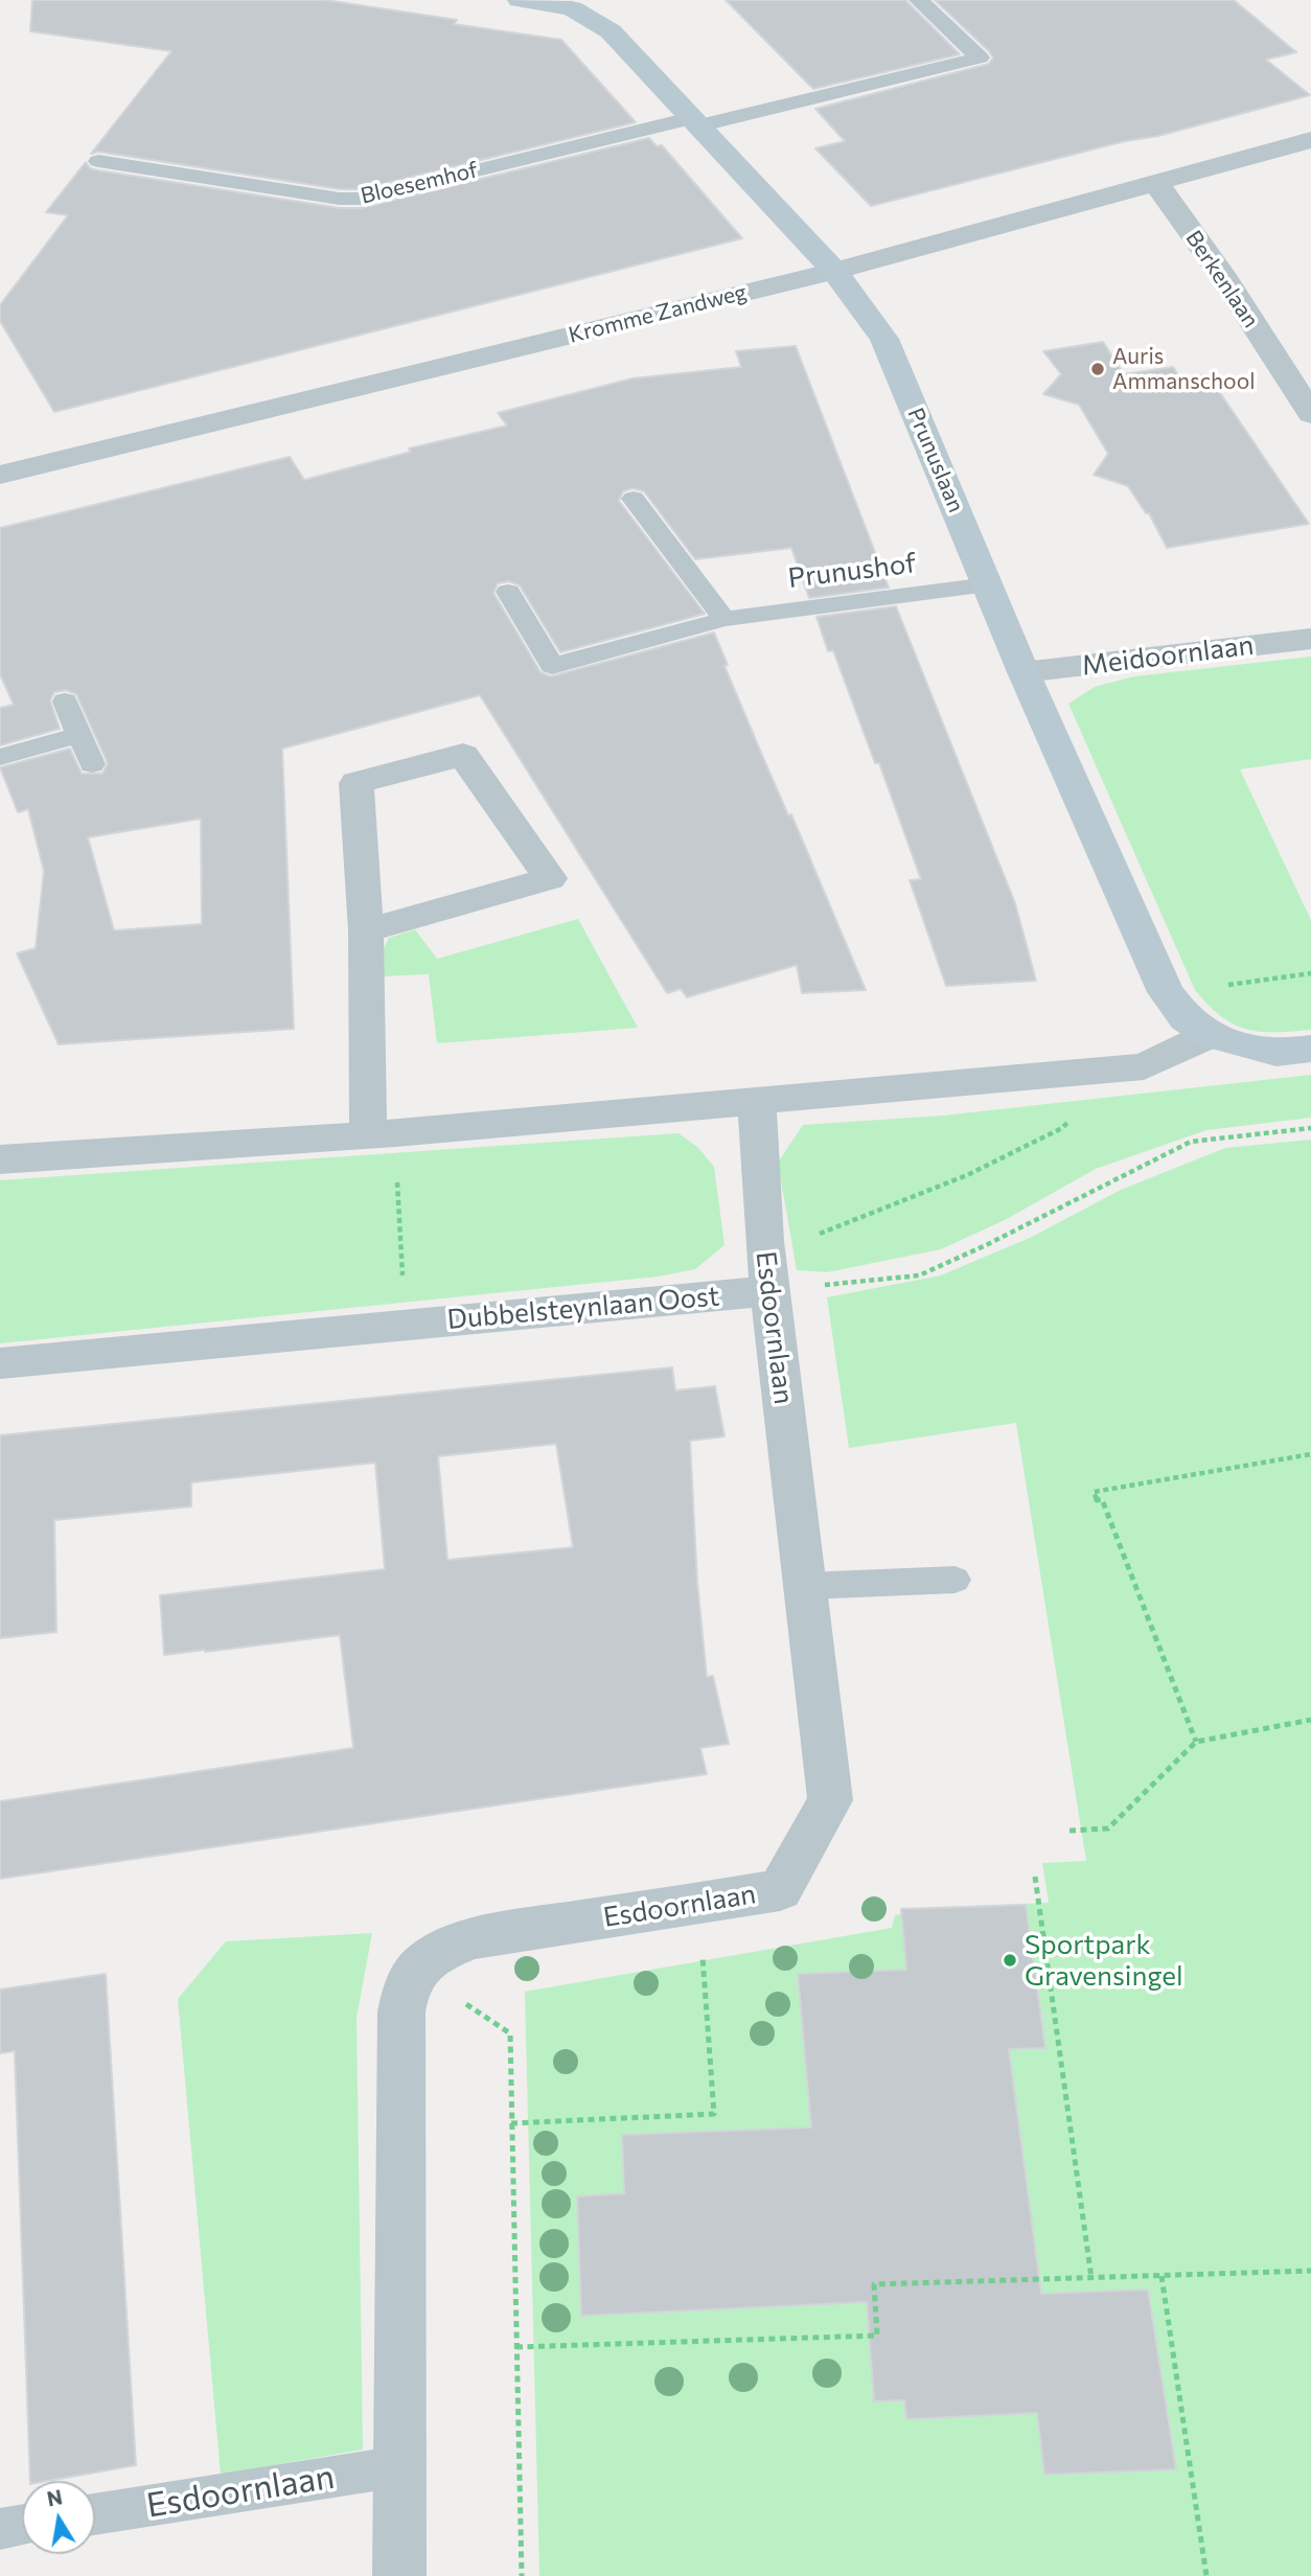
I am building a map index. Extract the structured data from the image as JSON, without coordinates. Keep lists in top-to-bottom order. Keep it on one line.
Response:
{"streets":{"street":["Berkenlaan","Kromme Zandweg","Prunuslaan","Meidoornlaan","Dubbelsteynlaan Oost","Esdoornlaan"],"lane":["Bloesemhof","Prunushof"]},"crossings":[["Bloesemhof","Prunuslaan"],["Berkenlaan","Kromme Zandweg"],["Kromme Zandweg","Prunuslaan"],["Prunuslaan","Prunushof"],["Prunuslaan","Meidoornlaan"],["Dubbelsteynlaan Oost","Esdoornlaan"]],"places":["Auris Ammanschool","Sportpark Gravensingel"],"north":"top"}
